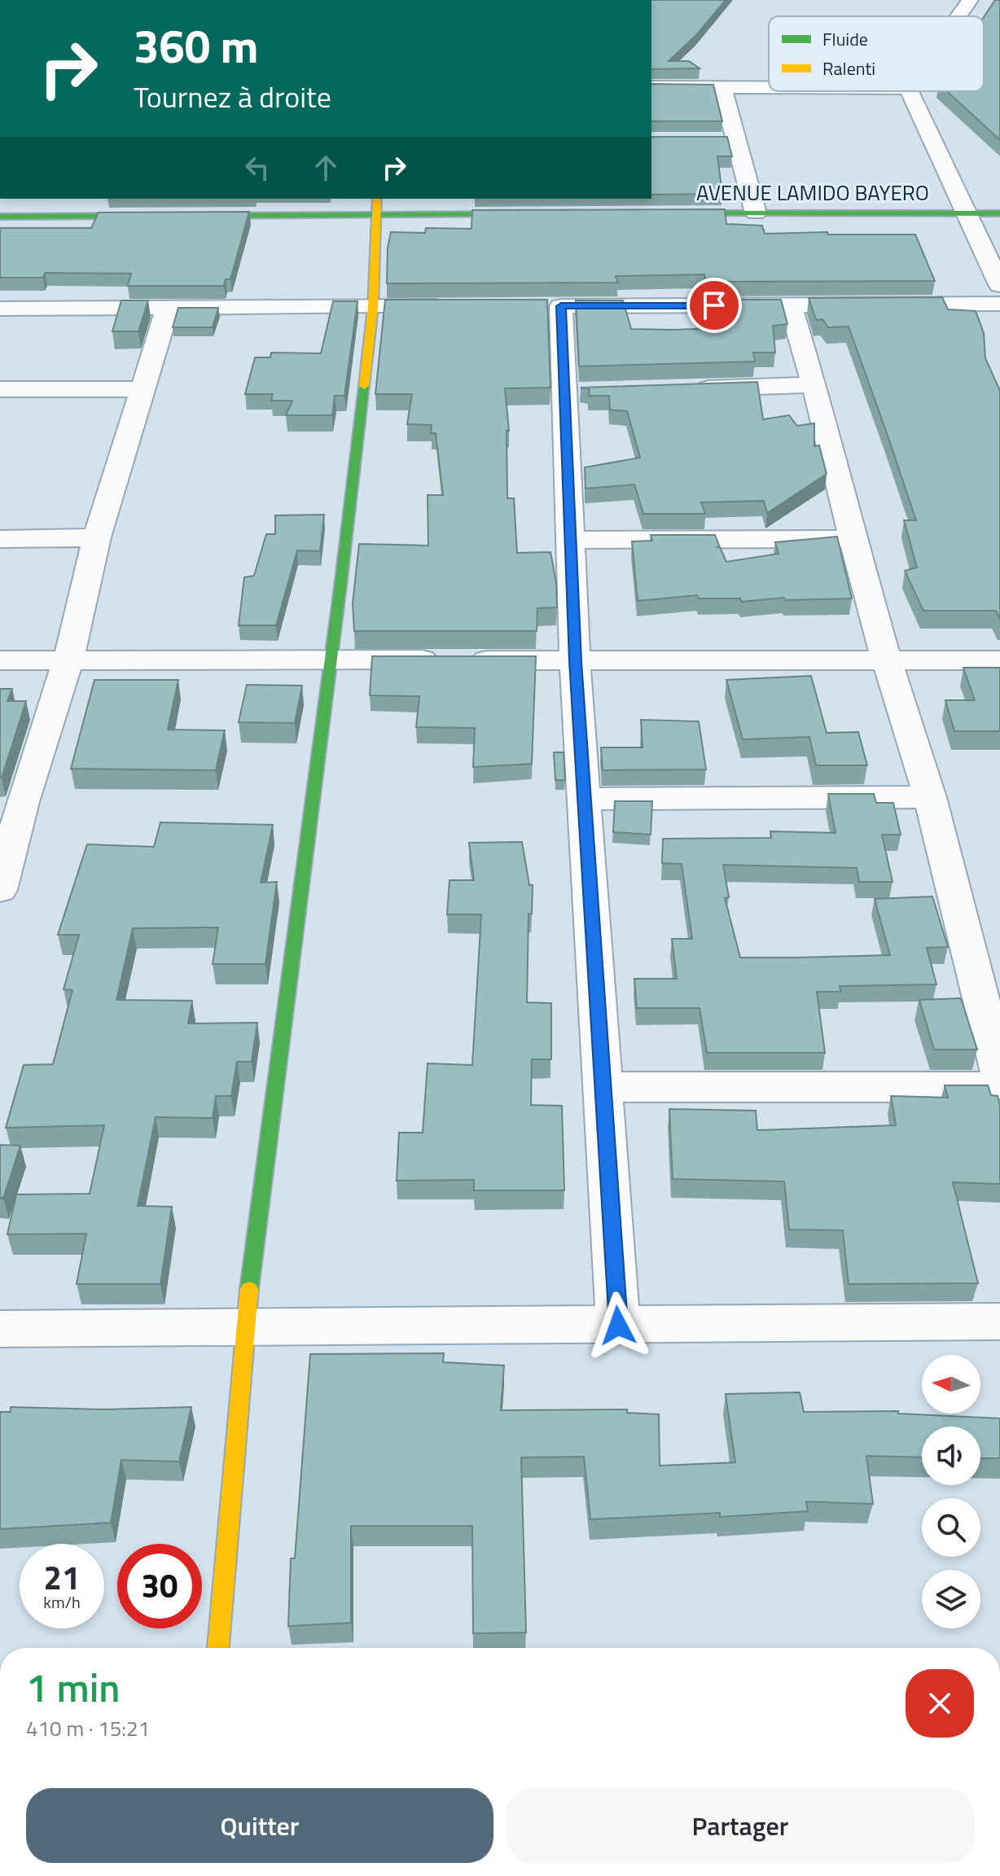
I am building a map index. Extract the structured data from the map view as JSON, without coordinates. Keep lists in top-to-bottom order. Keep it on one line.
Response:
{"streets":{"street":["AVENUE LAMIDO BAYERO"]},"legend":["Fluide","Ralenti"],"north":"left","page":{"turn":["360 m","Tournez à droite"],"speed":"21 km/h","limit":"30","heading":["1 min","410 m · 15:21"],"buttons":["Quitter","Partager"]}}
